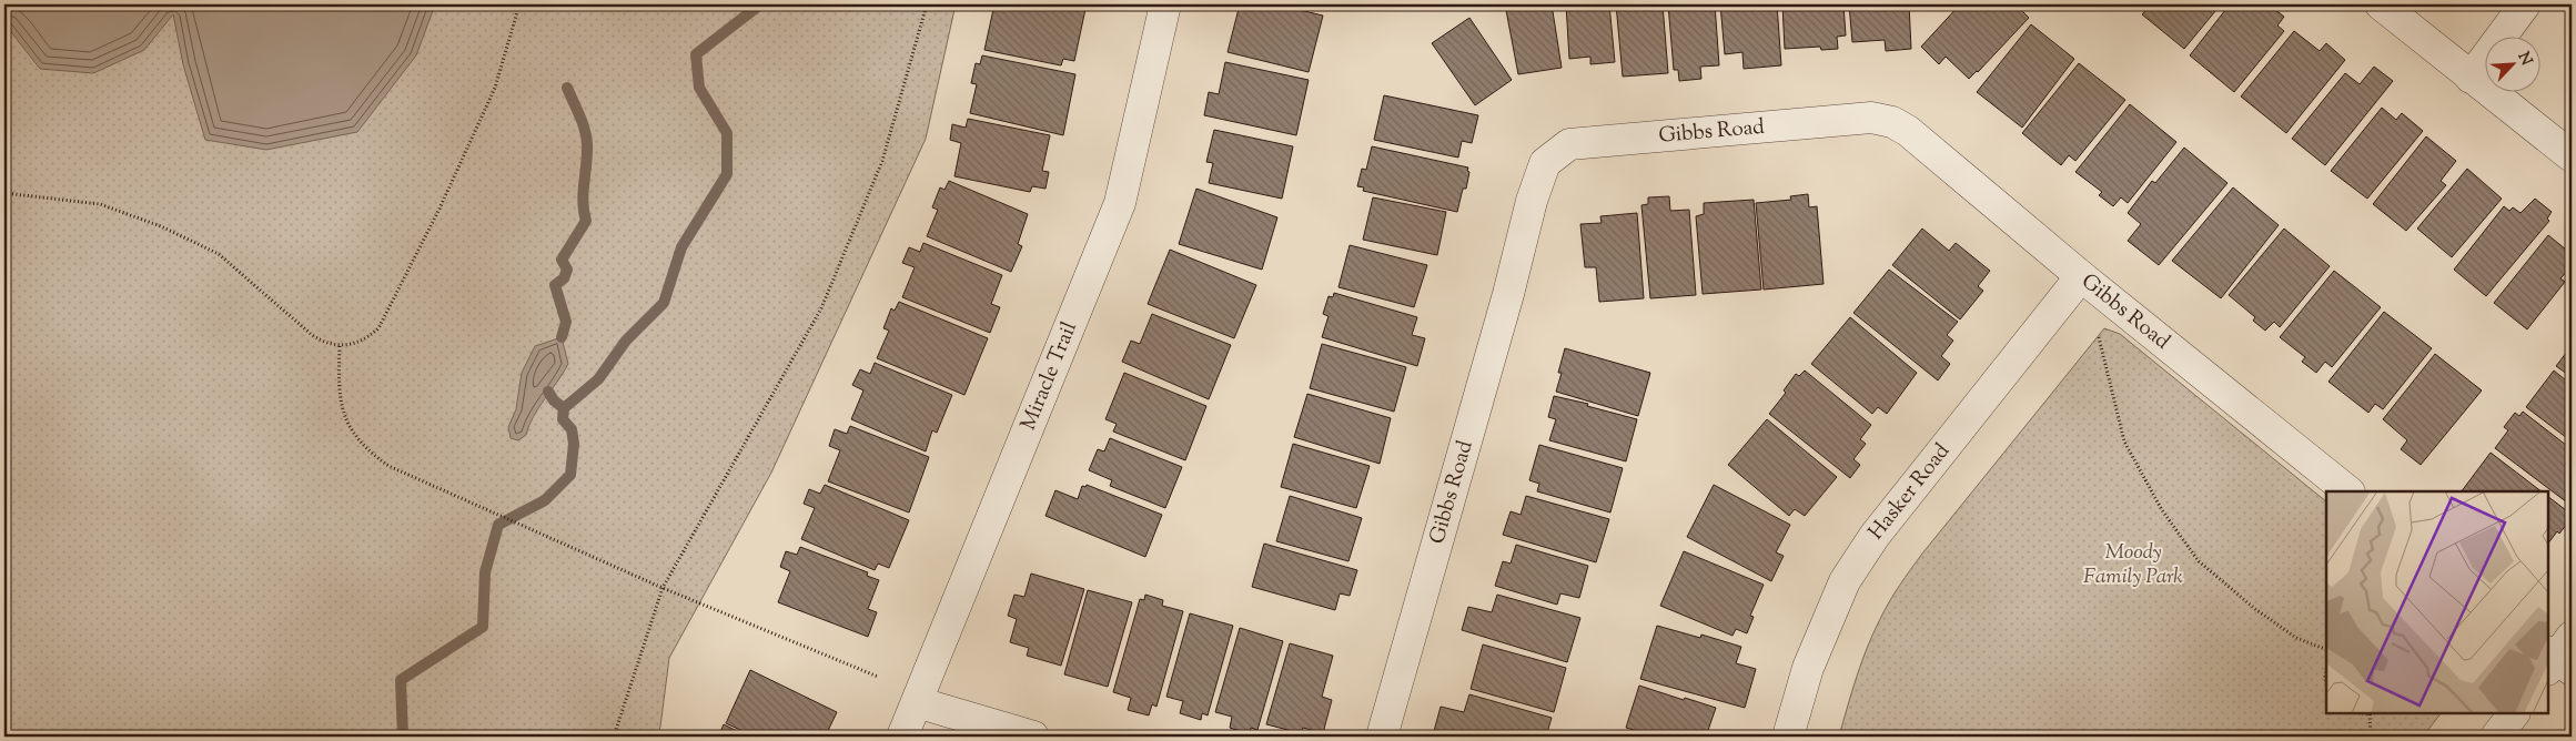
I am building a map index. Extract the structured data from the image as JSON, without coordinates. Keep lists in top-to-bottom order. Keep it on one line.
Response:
{"streets":{"street":["Gibbs Road","Miracle Trail","Hasker Road"]},"crossings":[["Gibbs Road","Hasker Road"]],"parks":["Moody Family Park"],"north":"top right"}
